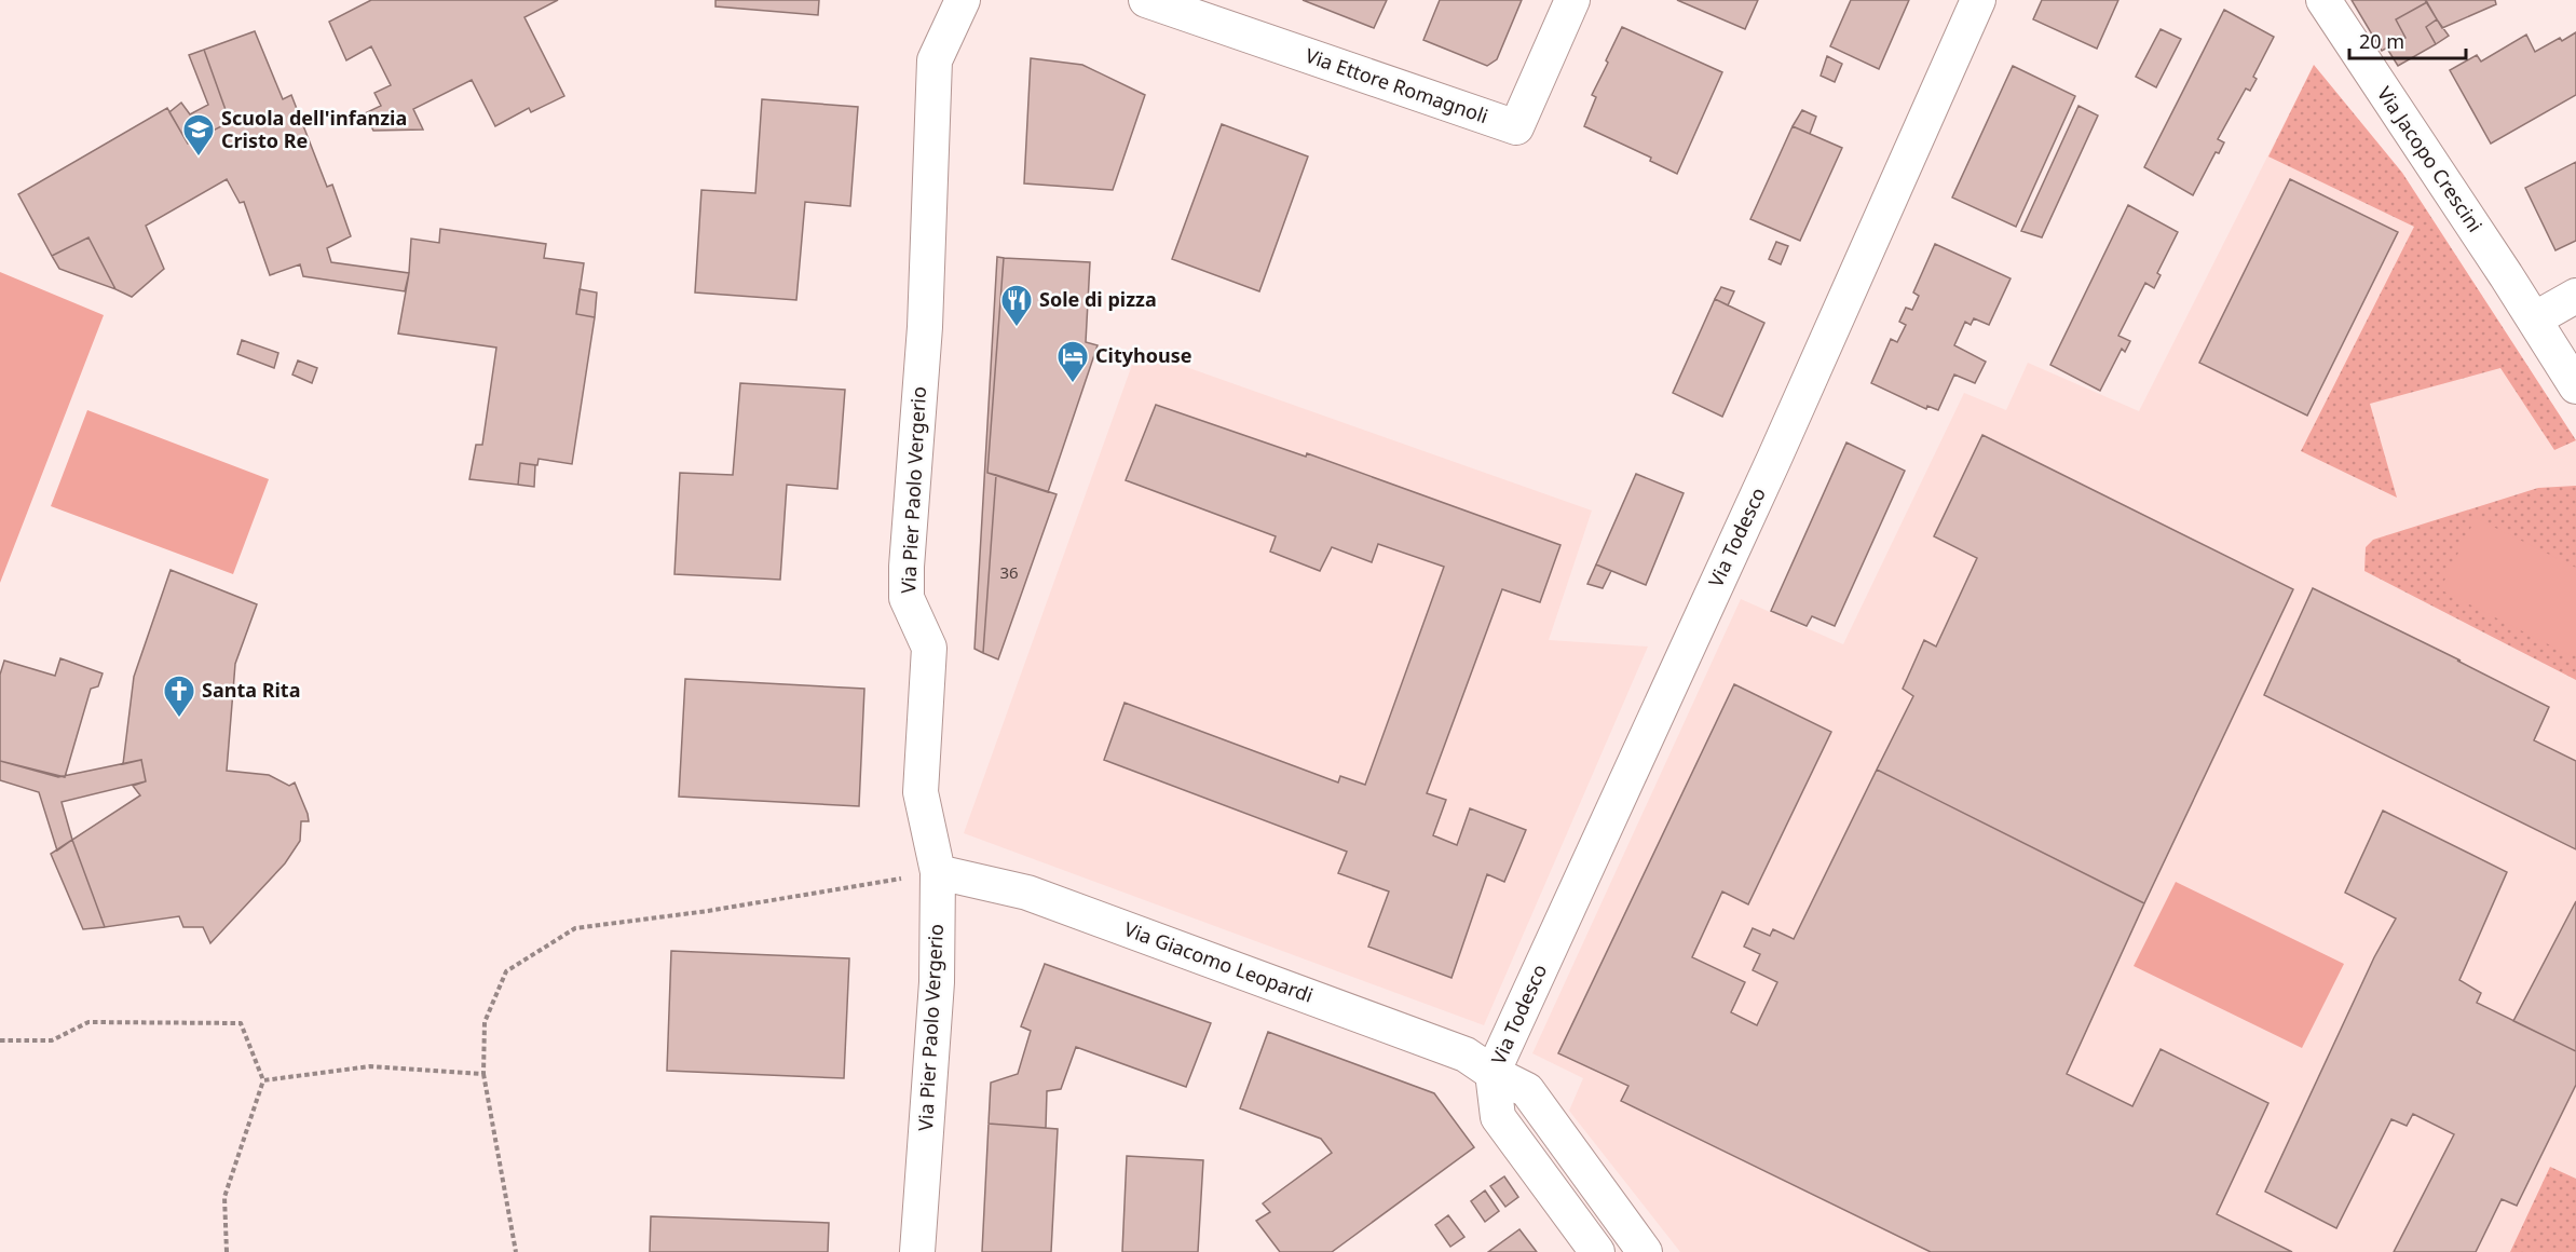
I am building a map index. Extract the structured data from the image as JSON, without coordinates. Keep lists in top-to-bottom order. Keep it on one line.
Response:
{"streets":{"street":["Via Ettore Romagnoli","Via Jacopo Crescini","Via Pier Paolo Vergerio","Via Todesco","Via Giacomo Leopardi"]},"crossings":[["Via Pier Paolo Vergerio","Via Giacomo Leopardi"],["Via Todesco","Via Giacomo Leopardi"]],"places":{"school or university":["Scuola dell'infanzia Cristo Re"],"restaurant":["Sole di pizza"],"hotel":["Cityhouse"],"church":["Santa Rita"]},"house_numbers":["36"],"scale_bar":"20 m"}
